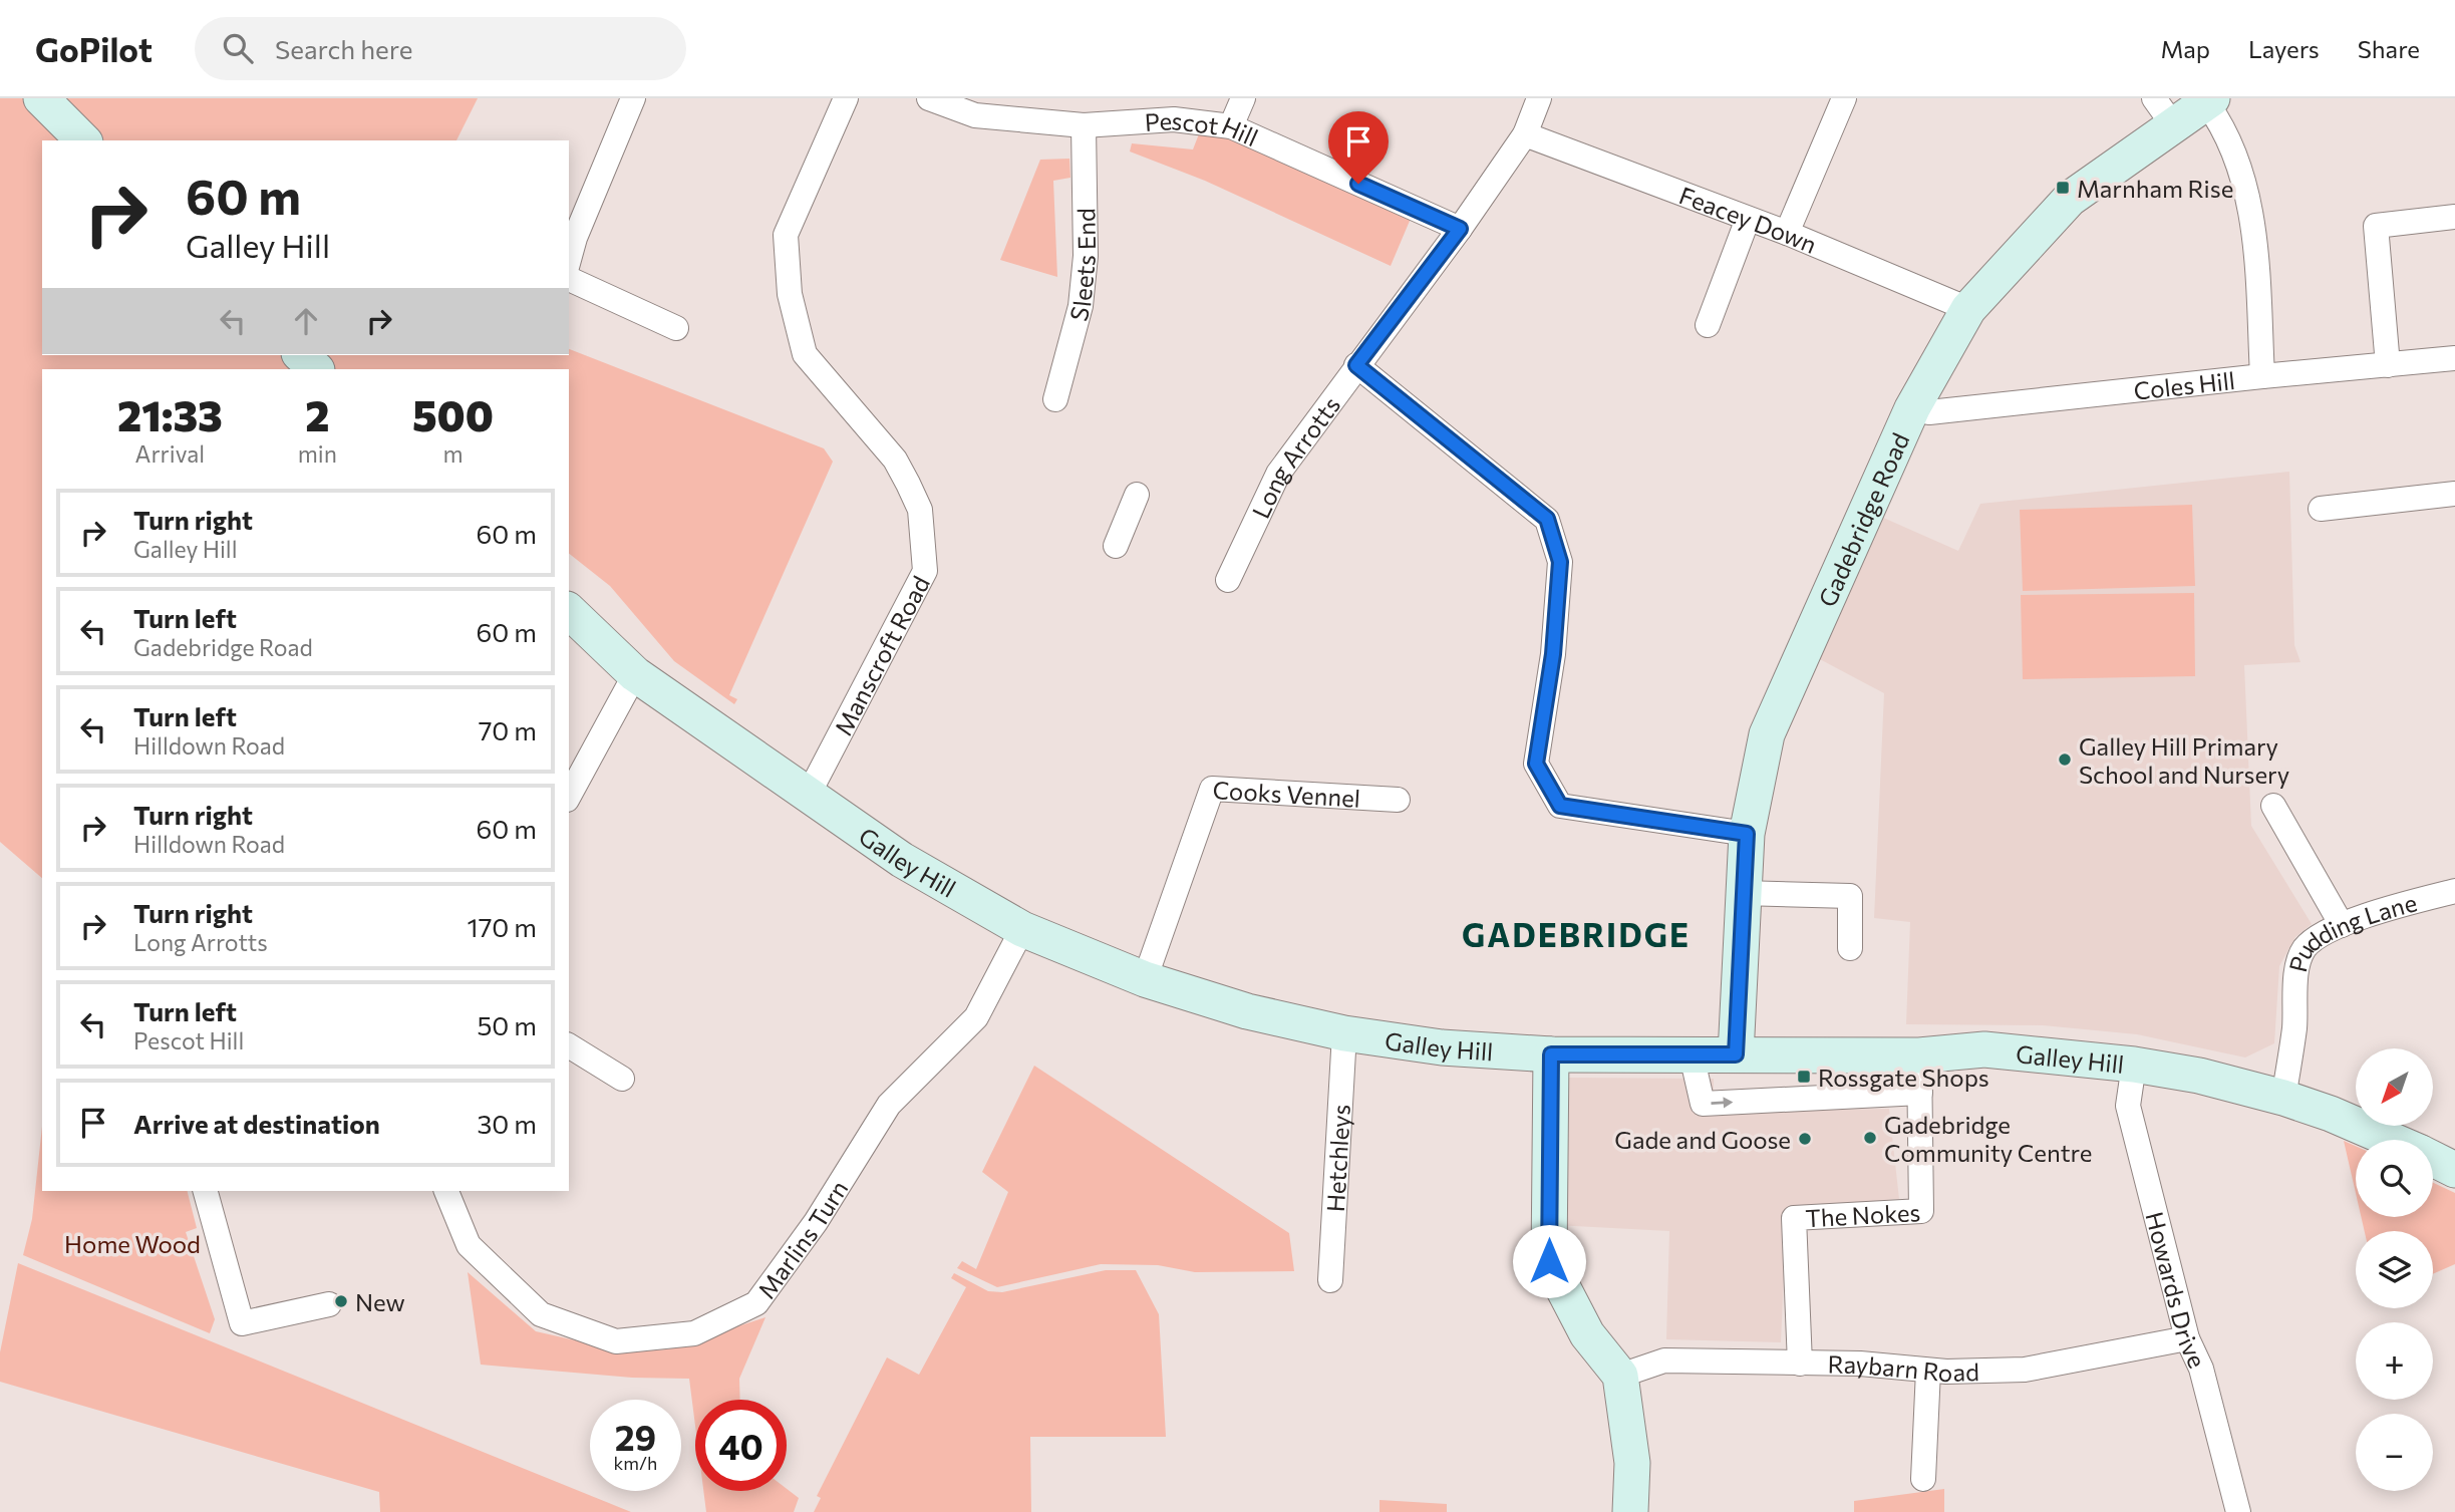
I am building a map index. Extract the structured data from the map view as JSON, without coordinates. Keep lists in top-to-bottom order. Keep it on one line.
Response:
{"streets":{"street":["Pescot Hill","Feacey Down","Sleets End","Coles Hill","Long Arrotts","Gadebridge Road","Manscroft Road","Cooks Vennel","Galley Hill","Pudding Lane","Hetchleys","The Nokes","Marlins Turn","Howards Drive","Raybarn Road"]},"crossings":[["Pescot Hill","Sleets End"],["Pescot Hill","Long Arrotts"],["Feacey Down","Long Arrotts"],["Feacey Down","Gadebridge Road"],["Coles Hill","Gadebridge Road"],["Gadebridge Road","Galley Hill"],["Manscroft Road","Galley Hill"],["Cooks Vennel","Galley Hill"],["Galley Hill","Pudding Lane"],["Galley Hill","Hetchleys"],["Galley Hill","The Nokes"],["Galley Hill","Marlins Turn"],["Galley Hill","Howards Drive"],["The Nokes","Raybarn Road"],["Howards Drive","Raybarn Road"]],"districts":["GADEBRIDGE"],"parks":["Home Wood"],"places":{"transit":["Marnham Rise","Rossgate Shops"],"other":["Galley Hill Primary School and Nursery","Gadebridge Community Centre","Gade and Goose","New"]},"north":"bottom left","page":{"header":"GoPilot","search":"Search here","nav":["Map","Layers","Share"],"turn":["60 m","Galley Hill"],"eta":["21:33","Arrival","2","min","500","m"],"list":[{"name":"Turn right","note":"Galley Hill","value":"60 m"},{"name":"Turn left","note":"Gadebridge Road","value":"60 m"},{"name":"Turn left","note":"Hilldown Road","value":"70 m"},{"name":"Turn right","note":"Hilldown Road","value":"60 m"},{"name":"Turn right","note":"Long Arrotts","value":"170 m"},{"name":"Turn left","note":"Pescot Hill","value":"50 m"},{"name":"Arrive at destination","value":"30 m"}],"map_buttons":["+","−"],"speed":"29 km/h","limit":"40"}}
